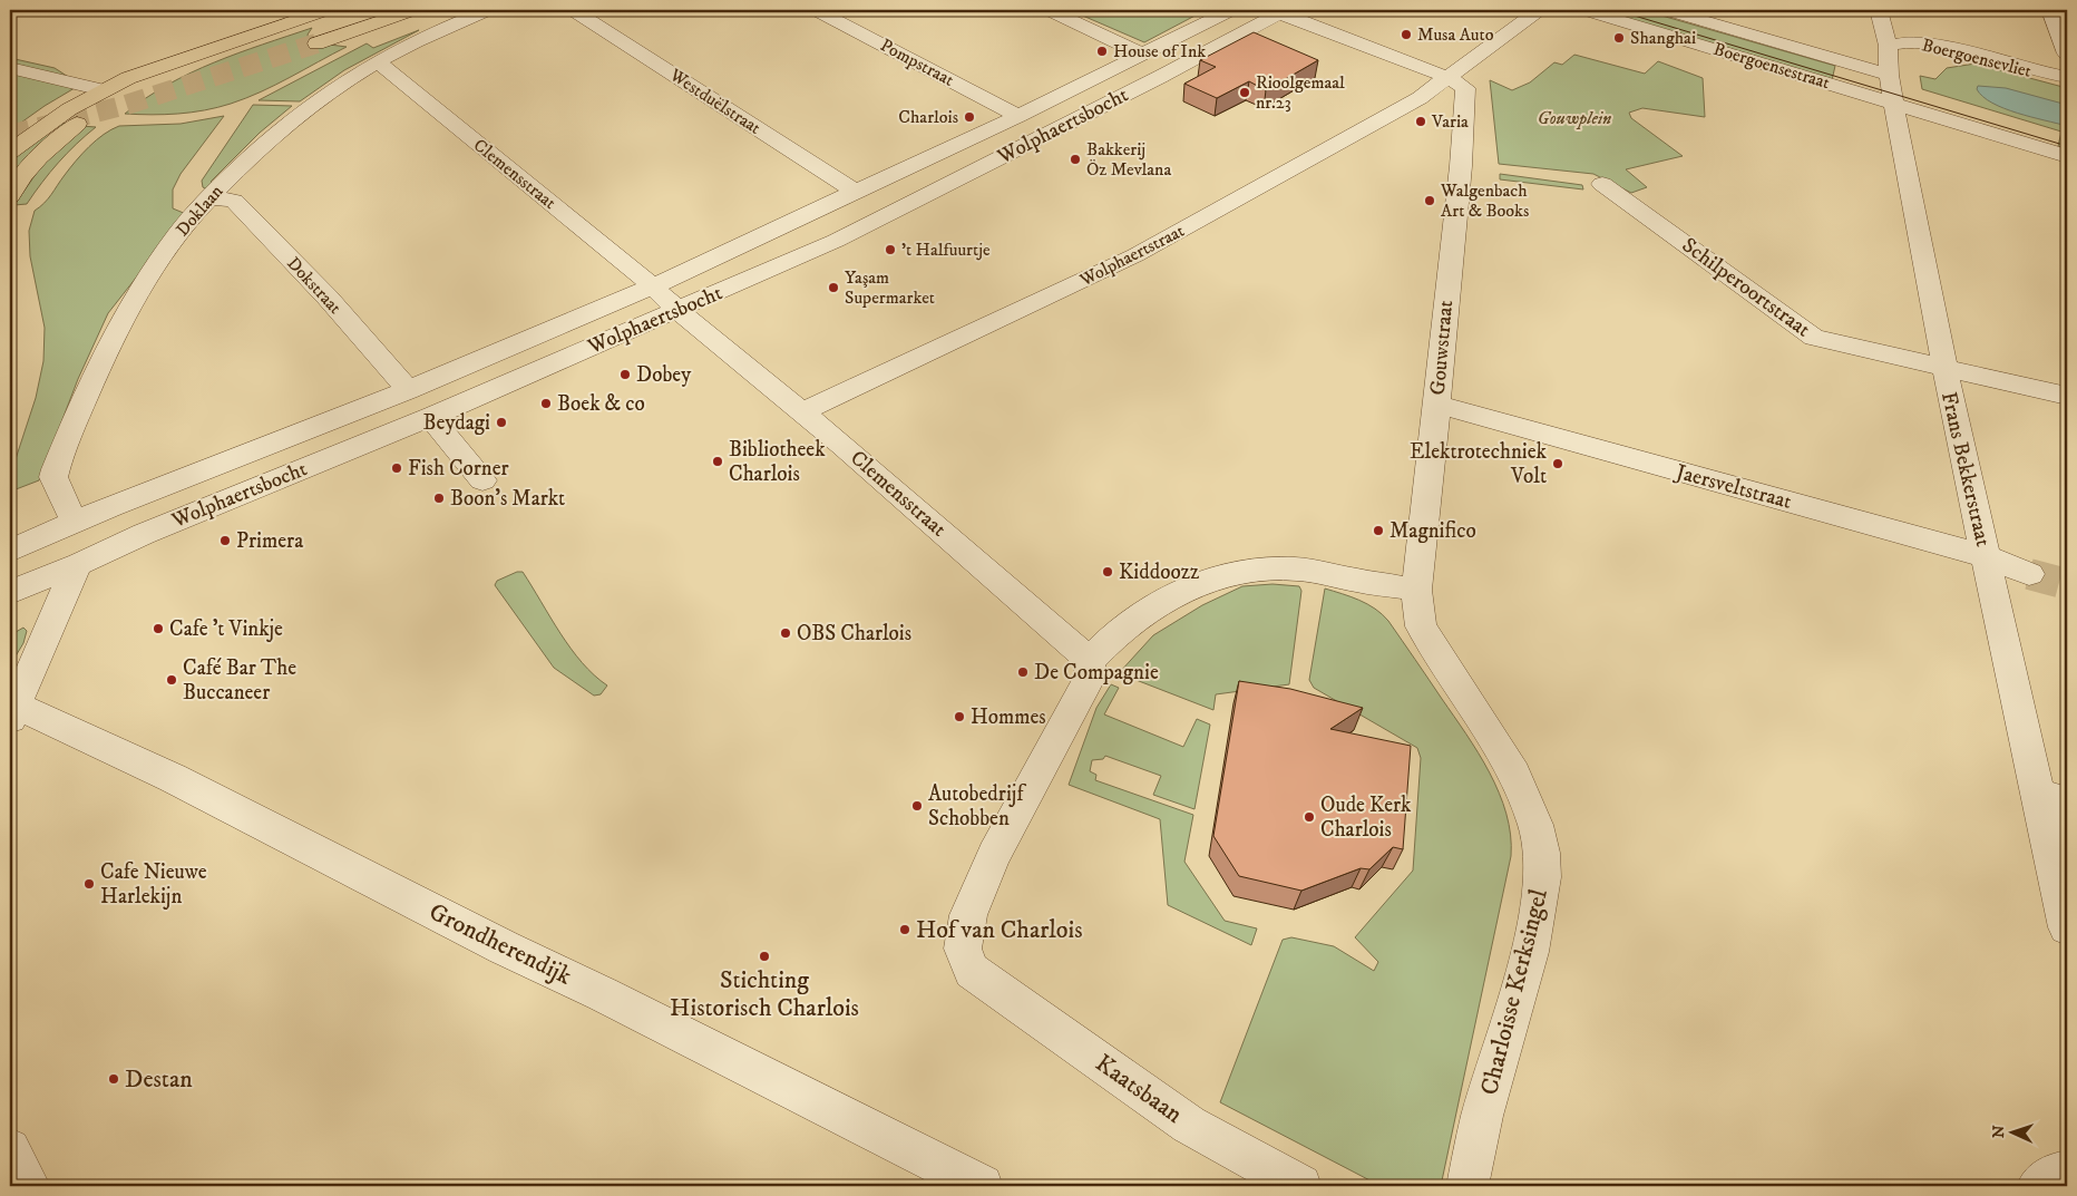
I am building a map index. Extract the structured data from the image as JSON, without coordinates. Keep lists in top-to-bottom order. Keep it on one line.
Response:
{"streets":{"street":["Boergoensevliet","Pompstraat","Boergoensestraat","Westduëlstraat","Wolphaertsbocht","Clemensstraat","Doklaan","Wolphaertstraat","Dokstraat","Schilperoortstraat","Gouwstraat","Frans Bekkerstraat","Jaersveltstraat","Grondherendijk","Charloisse Kerksingel","Kaatsbaan"]},"crossings":[["Boergoensevliet","Frans Bekkerstraat"],["Pompstraat","Wolphaertsbocht"],["Boergoensestraat","Frans Bekkerstraat"],["Westduëlstraat","Wolphaertsbocht"],["Wolphaertsbocht","Clemensstraat"],["Wolphaertsbocht","Doklaan"],["Wolphaertsbocht","Dokstraat"],["Clemensstraat","Doklaan"],["Clemensstraat","Wolphaertstraat"],["Clemensstraat","Kaatsbaan"],["Doklaan","Dokstraat"],["Wolphaertstraat","Gouwstraat"],["Schilperoortstraat","Frans Bekkerstraat"],["Gouwstraat","Jaersveltstraat"],["Gouwstraat","Charloisse Kerksingel"],["Frans Bekkerstraat","Jaersveltstraat"]],"parks":["Gouwplein"],"places":["Musa Auto","Shanghai","House of Ink","Rioolgemaal nr.23","Charlois","Varia","Bakkerij Öz Mevlana","Walgenbach Art & Books","'t Halfuurtje","Yaşam Supermarket","Dobey","Boek & co","Beydagi","Bibliotheek Charlois","Elektrotechniek Volt","Fish Corner","Boon's Markt","Magnifico","Primera","Kiddoozz","Cafe 't Vinkje","OBS Charlois","De Compagnie","Café Bar The Buccaneer","Hommes","Autobedrijf Schobben","Oude Kerk Charlois","Cafe Nieuwe Harlekijn","Hof van Charlois","Stichting Historisch Charlois","Destan"],"north":"left"}
